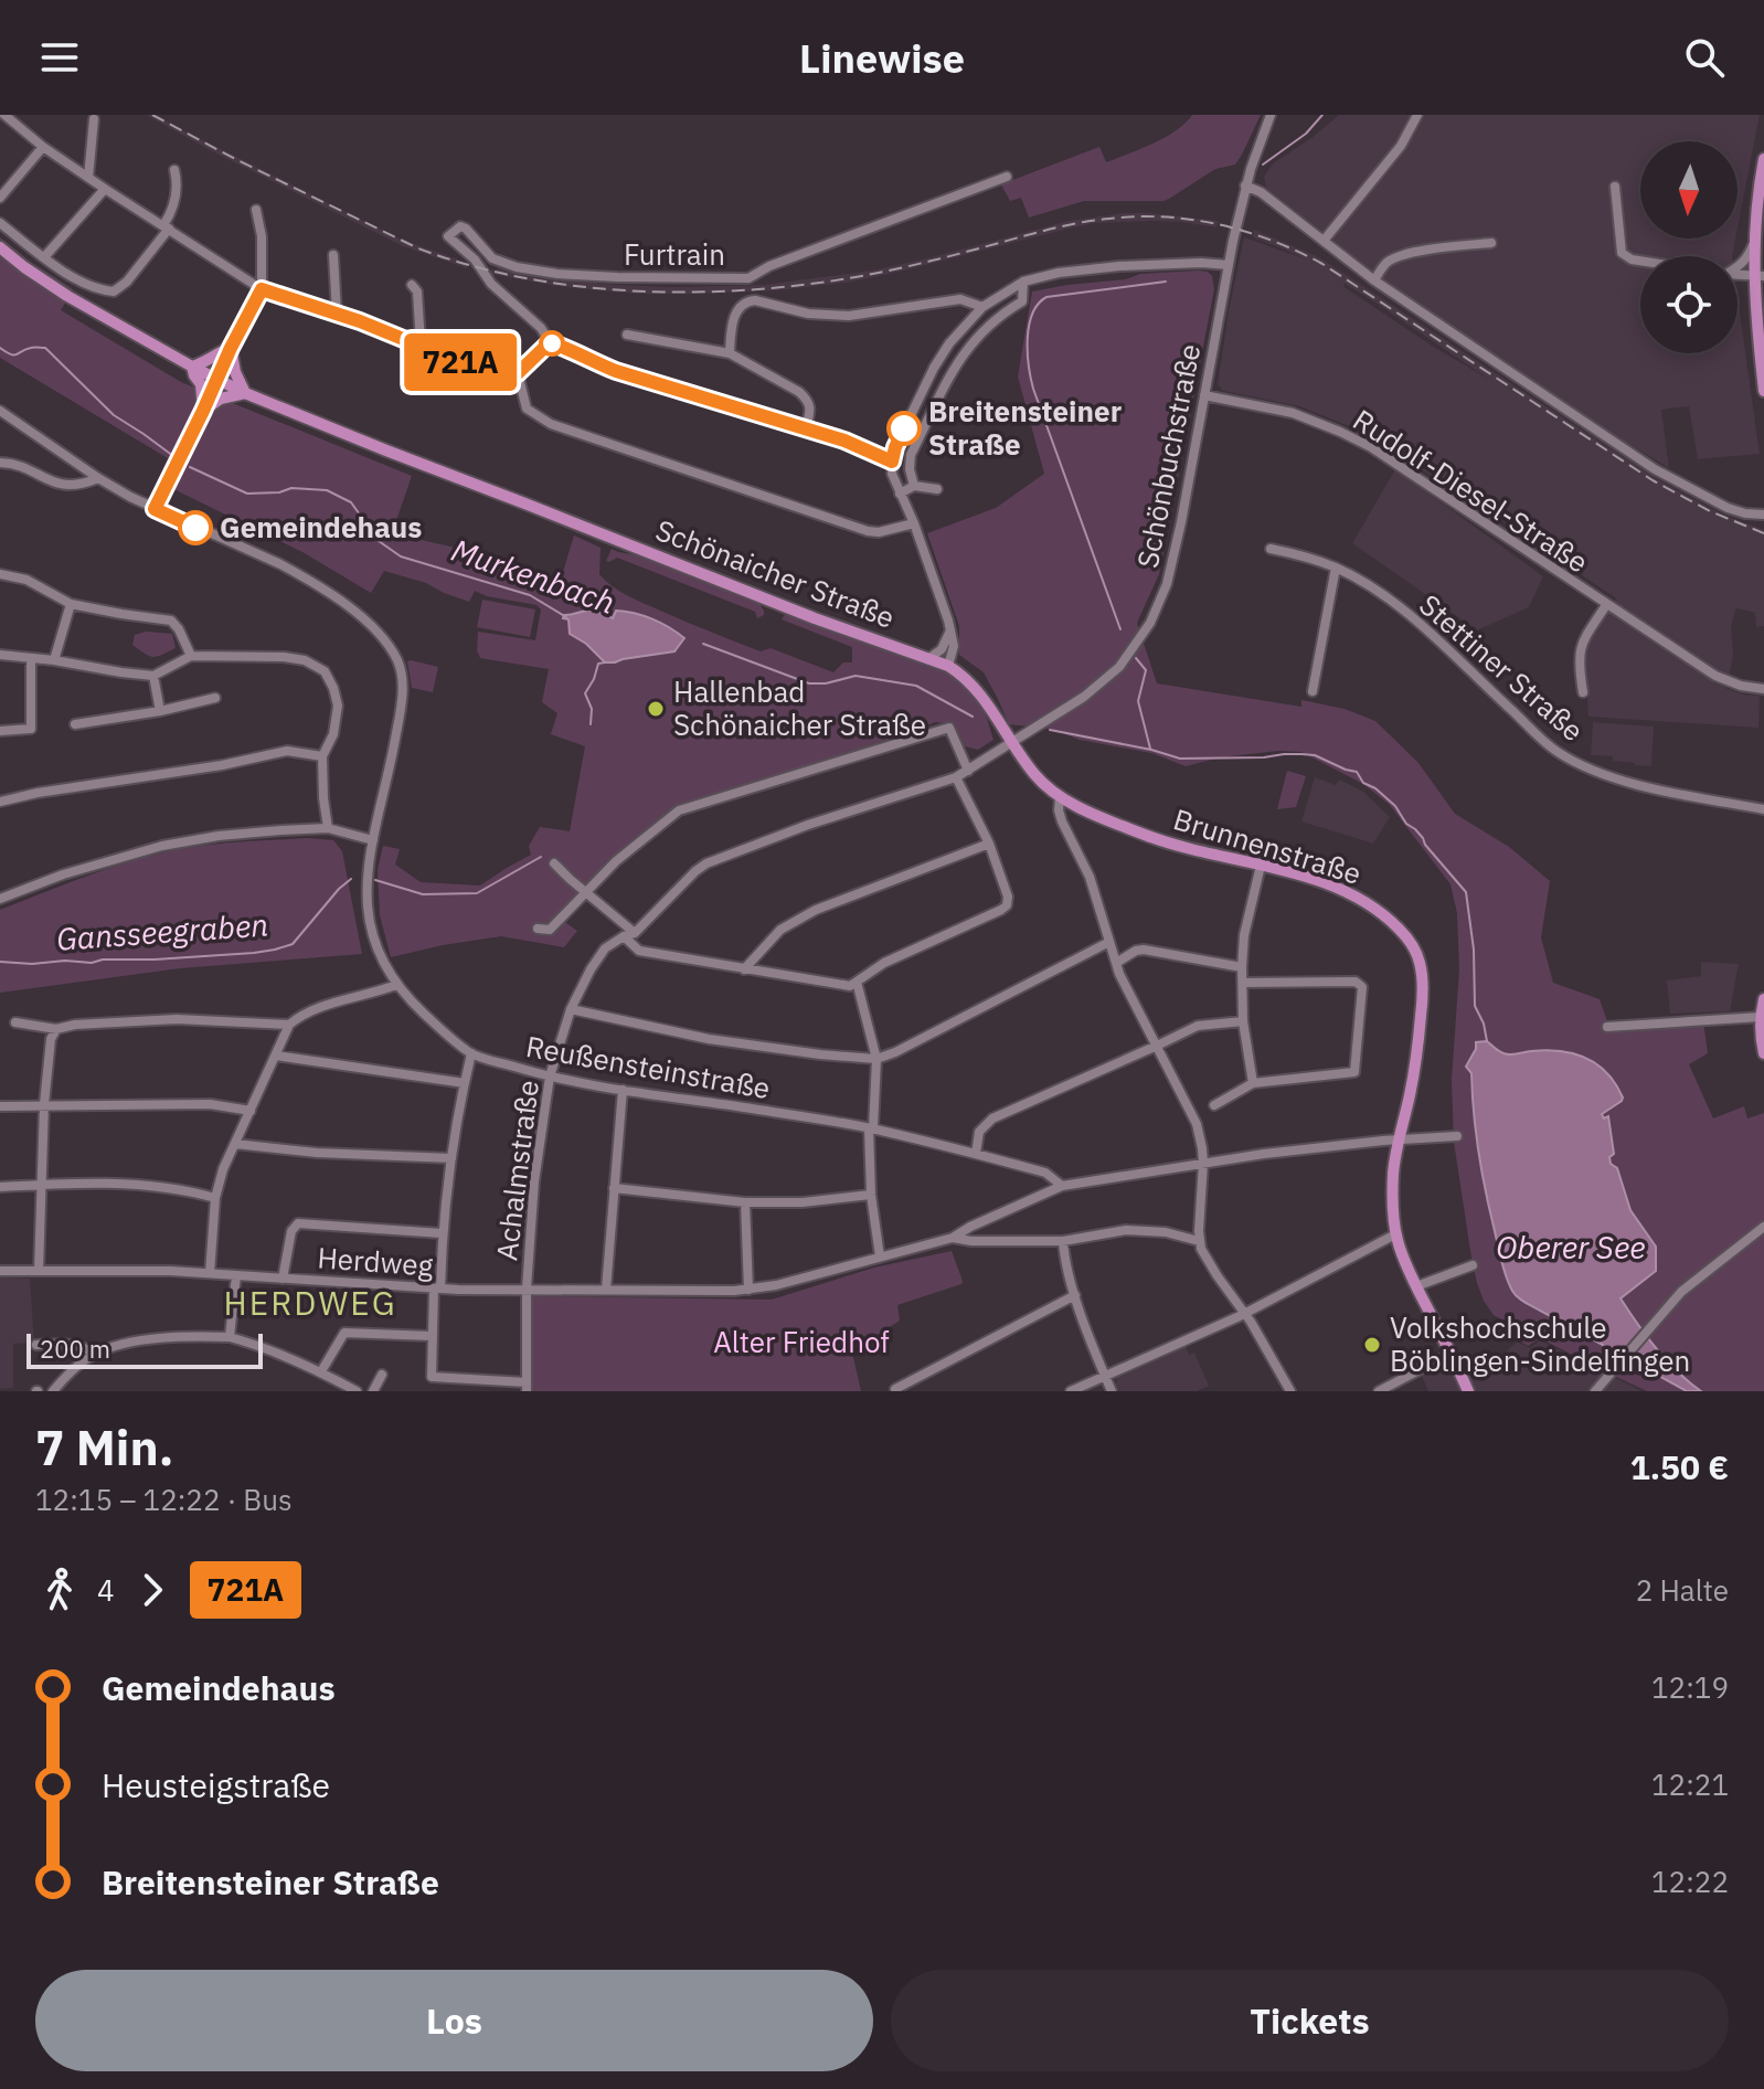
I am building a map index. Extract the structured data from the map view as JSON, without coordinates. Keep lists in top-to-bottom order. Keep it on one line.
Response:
{"streets":{"main road":["Schönaicher Straße","Brunnenstraße"],"street":["Furtrain","Schönbuchstraße","Rudolf-Diesel-Straße","Stettiner Straße","Reußensteinstraße","Achalmstraße","Herdweg"]},"crossings":[["Schönbuchstraße","Rudolf-Diesel-Straße"],["Schönbuchstraße","Schönaicher Straße"],["Schönbuchstraße","Achalmstraße"],["Schönaicher Straße","Brunnenstraße"],["Schönaicher Straße","Achalmstraße"],["Reußensteinstraße","Achalmstraße"],["Achalmstraße","Herdweg"]],"districts":["HERDWEG"],"water":["Murkenbach","Gansseegraben","Oberer See"],"parks":["Alter Friedhof"],"places":["Breitensteiner Straße","Gemeindehaus","Hallenbad Schönaicher Straße","Volkshochschule Böblingen-Sindelfingen"],"lines":["bus line 721A"],"scale_bar":"200 m","north":"bottom","page":{"header":"Linewise","on_map":"721A","scale":"200 m","heading":["7 Min.","12:15 – 12:22 · Bus","1.50 €"],"legs":["4","721A","2 Halte"],"list":[{"name":"Gemeindehaus","value":"12:19"},{"name":"Heusteigstraße","value":"12:21"},{"name":"Breitensteiner Straße","value":"12:22"}],"buttons":["Los","Tickets"]}}
